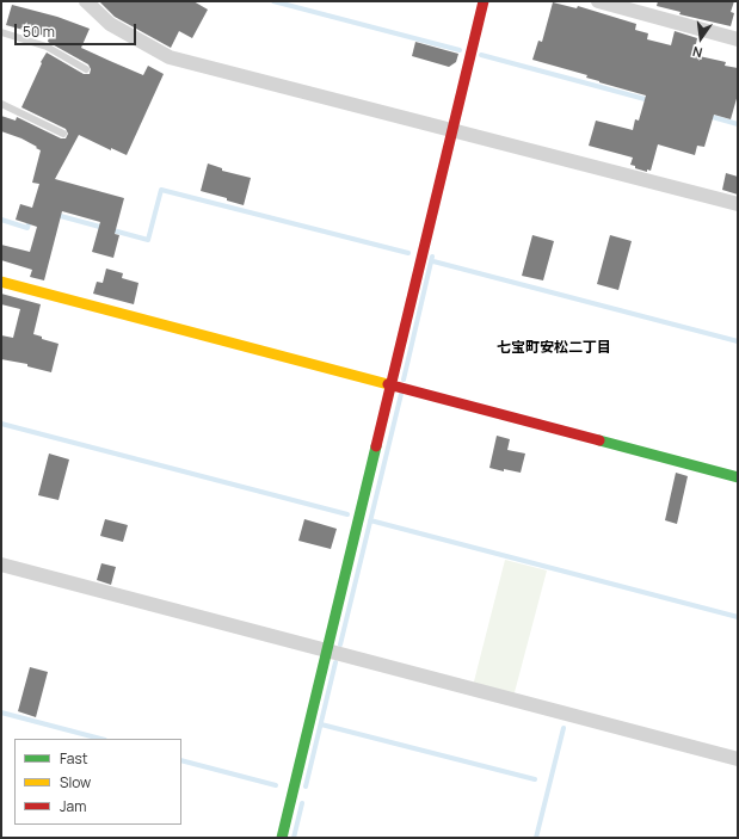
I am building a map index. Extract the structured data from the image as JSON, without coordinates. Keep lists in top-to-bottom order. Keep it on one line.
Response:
{"districts":["七宝町安松二丁目"],"legend":["Fast","Slow","Jam"],"scale_bar":"50 m","north":"bottom"}
